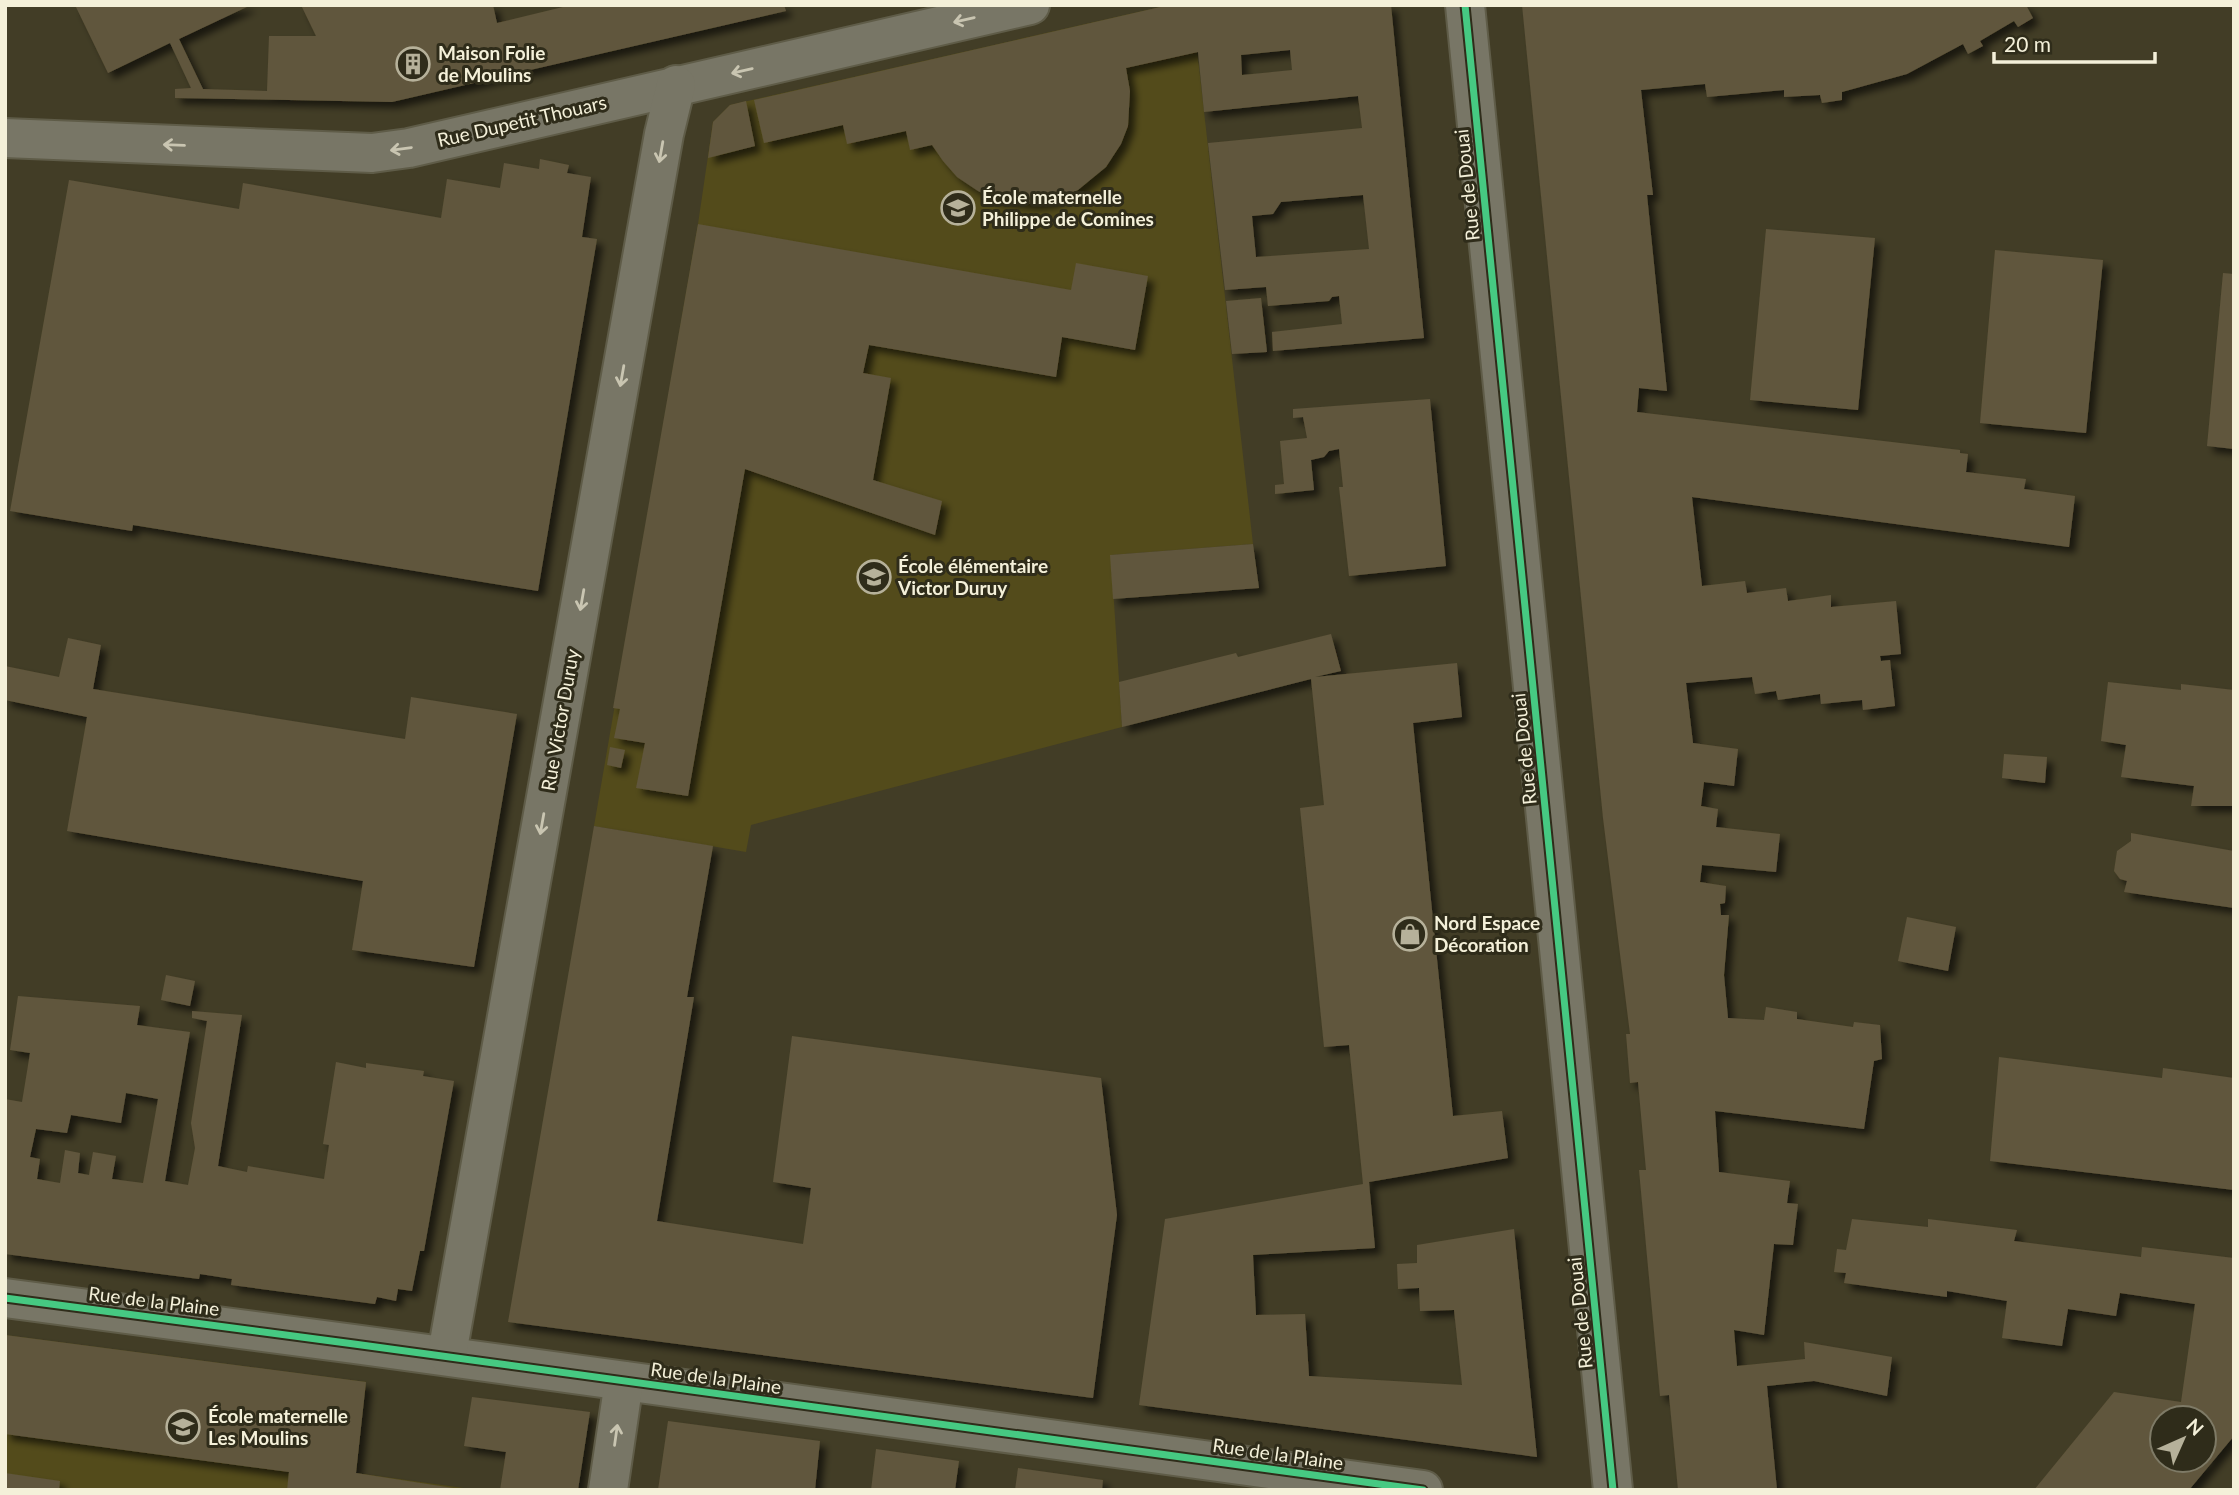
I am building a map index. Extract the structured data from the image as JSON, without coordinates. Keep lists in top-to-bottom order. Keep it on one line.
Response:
{"streets":{"street":["Rue Dupetit Thouars","Rue de Douai","Rue Victor Duruy","Rue de la Plaine"]},"crossings":[["Rue Dupetit Thouars","Rue Victor Duruy"],["Rue Victor Duruy","Rue de la Plaine"]],"one_way":["Rue Dupetit Thouars","Rue Victor Duruy"],"places":{"building":["Maison Folie de Moulins"],"school or university":["École maternelle Philippe de Comines","École élémentaire Victor Duruy","École maternelle Les Moulins"],"shop":["Nord Espace Décoration"]},"scale_bar":"20 m","north":"top right"}
